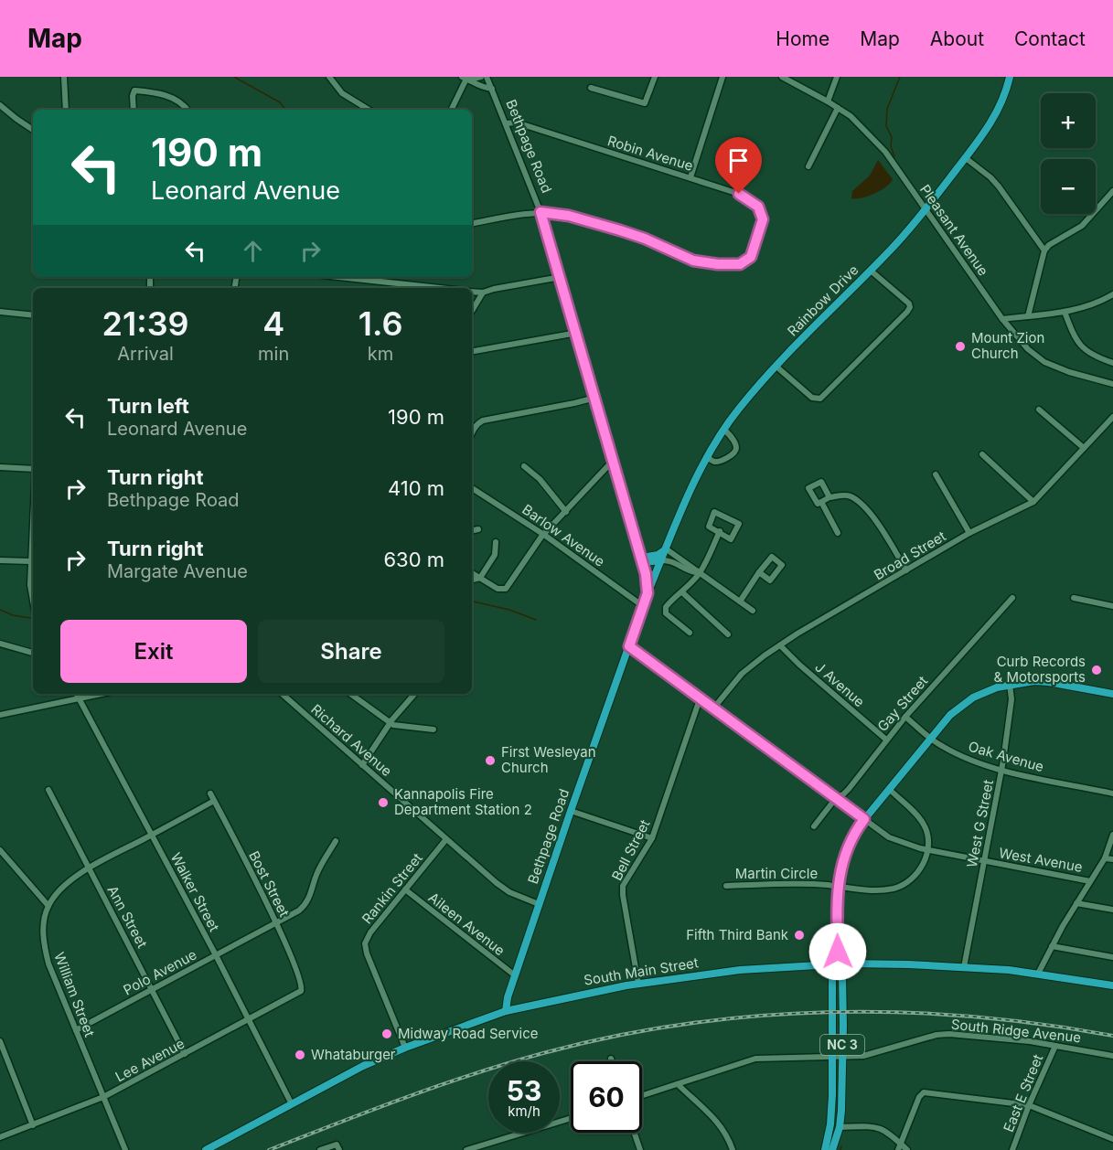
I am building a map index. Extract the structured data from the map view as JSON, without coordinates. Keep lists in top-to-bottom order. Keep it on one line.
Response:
{"streets":{"main road":["Bethpage Road","Rainbow Drive","South Main Street","NC 3"],"street":["Robin Avenue","Pleasant Avenue","Barlow Avenue","Broad Street","J Avenue","Gay Street","Richard Avenue","Oak Avenue","West G Street","Bell Street","West Avenue","Martin Circle","Bost Street","Rankin Street","Walker Street","Ann Street","Aileen Avenue","Polo Avenue","William Street","South Ridge Avenue","Lee Avenue","East E Street"]},"crossings":[["Bethpage Road","Robin Avenue"],["Bethpage Road","Rainbow Drive"],["Bethpage Road","Barlow Avenue"],["Bethpage Road","Richard Avenue"],["Bethpage Road","West Avenue"],["Bethpage Road","Aileen Avenue"],["Bethpage Road","South Main Street"],["Pleasant Avenue","Rainbow Drive"],["Broad Street","J Avenue"],["Broad Street","West Avenue"],["J Avenue","Gay Street"],["Gay Street","Oak Avenue"],["Gay Street","West Avenue"],["Richard Avenue","Rankin Street"],["Oak Avenue","West G Street"],["Oak Avenue","NC 3"],["West G Street","West Avenue"],["West G Street","South Main Street"],["West G Street","NC 3"],["Bell Street","West Avenue"],["Bell Street","South Main Street"],["West Avenue","Martin Circle"],["West Avenue","NC 3"],["Martin Circle","NC 3"],["Bost Street","Polo Avenue"],["Bost Street","Lee Avenue"],["Rankin Street","Aileen Avenue"],["Rankin Street","South Main Street"],["Walker Street","South Main Street"],["Walker Street","Polo Avenue"],["Walker Street","Lee Avenue"],["Ann Street","Polo Avenue"],["Ann Street","Lee Avenue"],["South Main Street","NC 3"],["Polo Avenue","William Street"],["William Street","Lee Avenue"],["South Ridge Avenue","NC 3"],["South Ridge Avenue","East E Street"]],"places":["Mount Zion Church","Curb Records & Motorsports","First Wesleyan Church","Kannapolis Fire Department Station 2","Fifth Third Bank","Midway Road Service","Whataburger"],"page":{"header":"Map","nav":["Home","Map","About","Contact"],"map_buttons":["+","−"],"turn":["190 m","Leonard Avenue"],"eta":["21:39","Arrival","4","min","1.6","km"],"list":[{"name":"Turn left","note":"Leonard Avenue","value":"190 m"},{"name":"Turn right","note":"Bethpage Road","value":"410 m"},{"name":"Turn right","note":"Margate Avenue","value":"630 m"}],"buttons":["Exit","Share"],"speed":"53 km/h","limit":"60"}}
